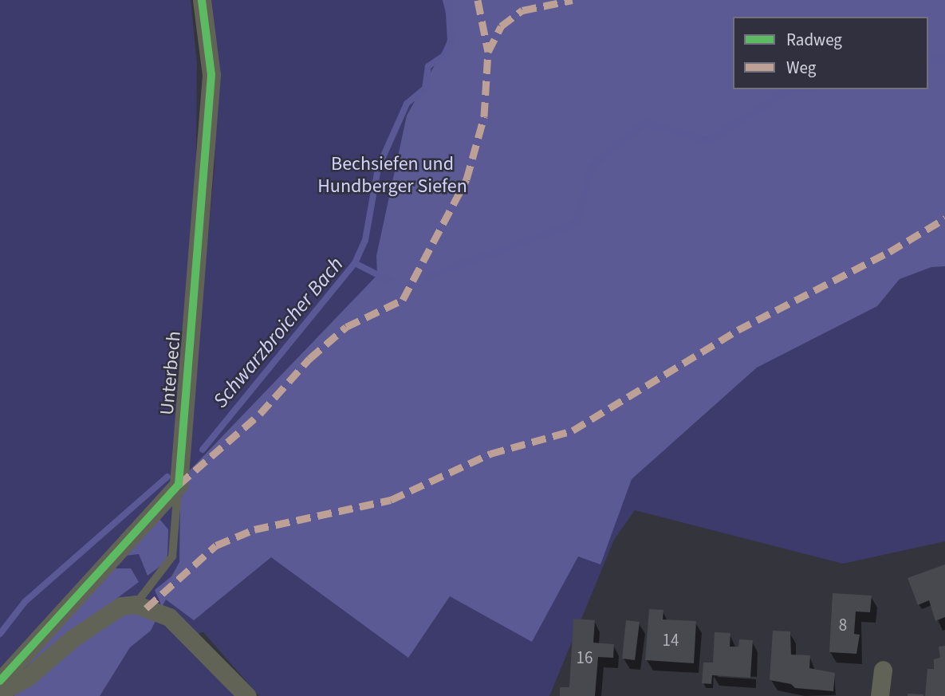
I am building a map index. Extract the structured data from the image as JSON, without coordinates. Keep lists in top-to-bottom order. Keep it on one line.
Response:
{"streets":{"street":["Unterbech"]},"water":["Schwarzbroicher Bach"],"parks":["Bechsiefen und Hundberger Siefen"],"house_numbers":["8","14","16"],"legend":["Radweg","Weg"]}
